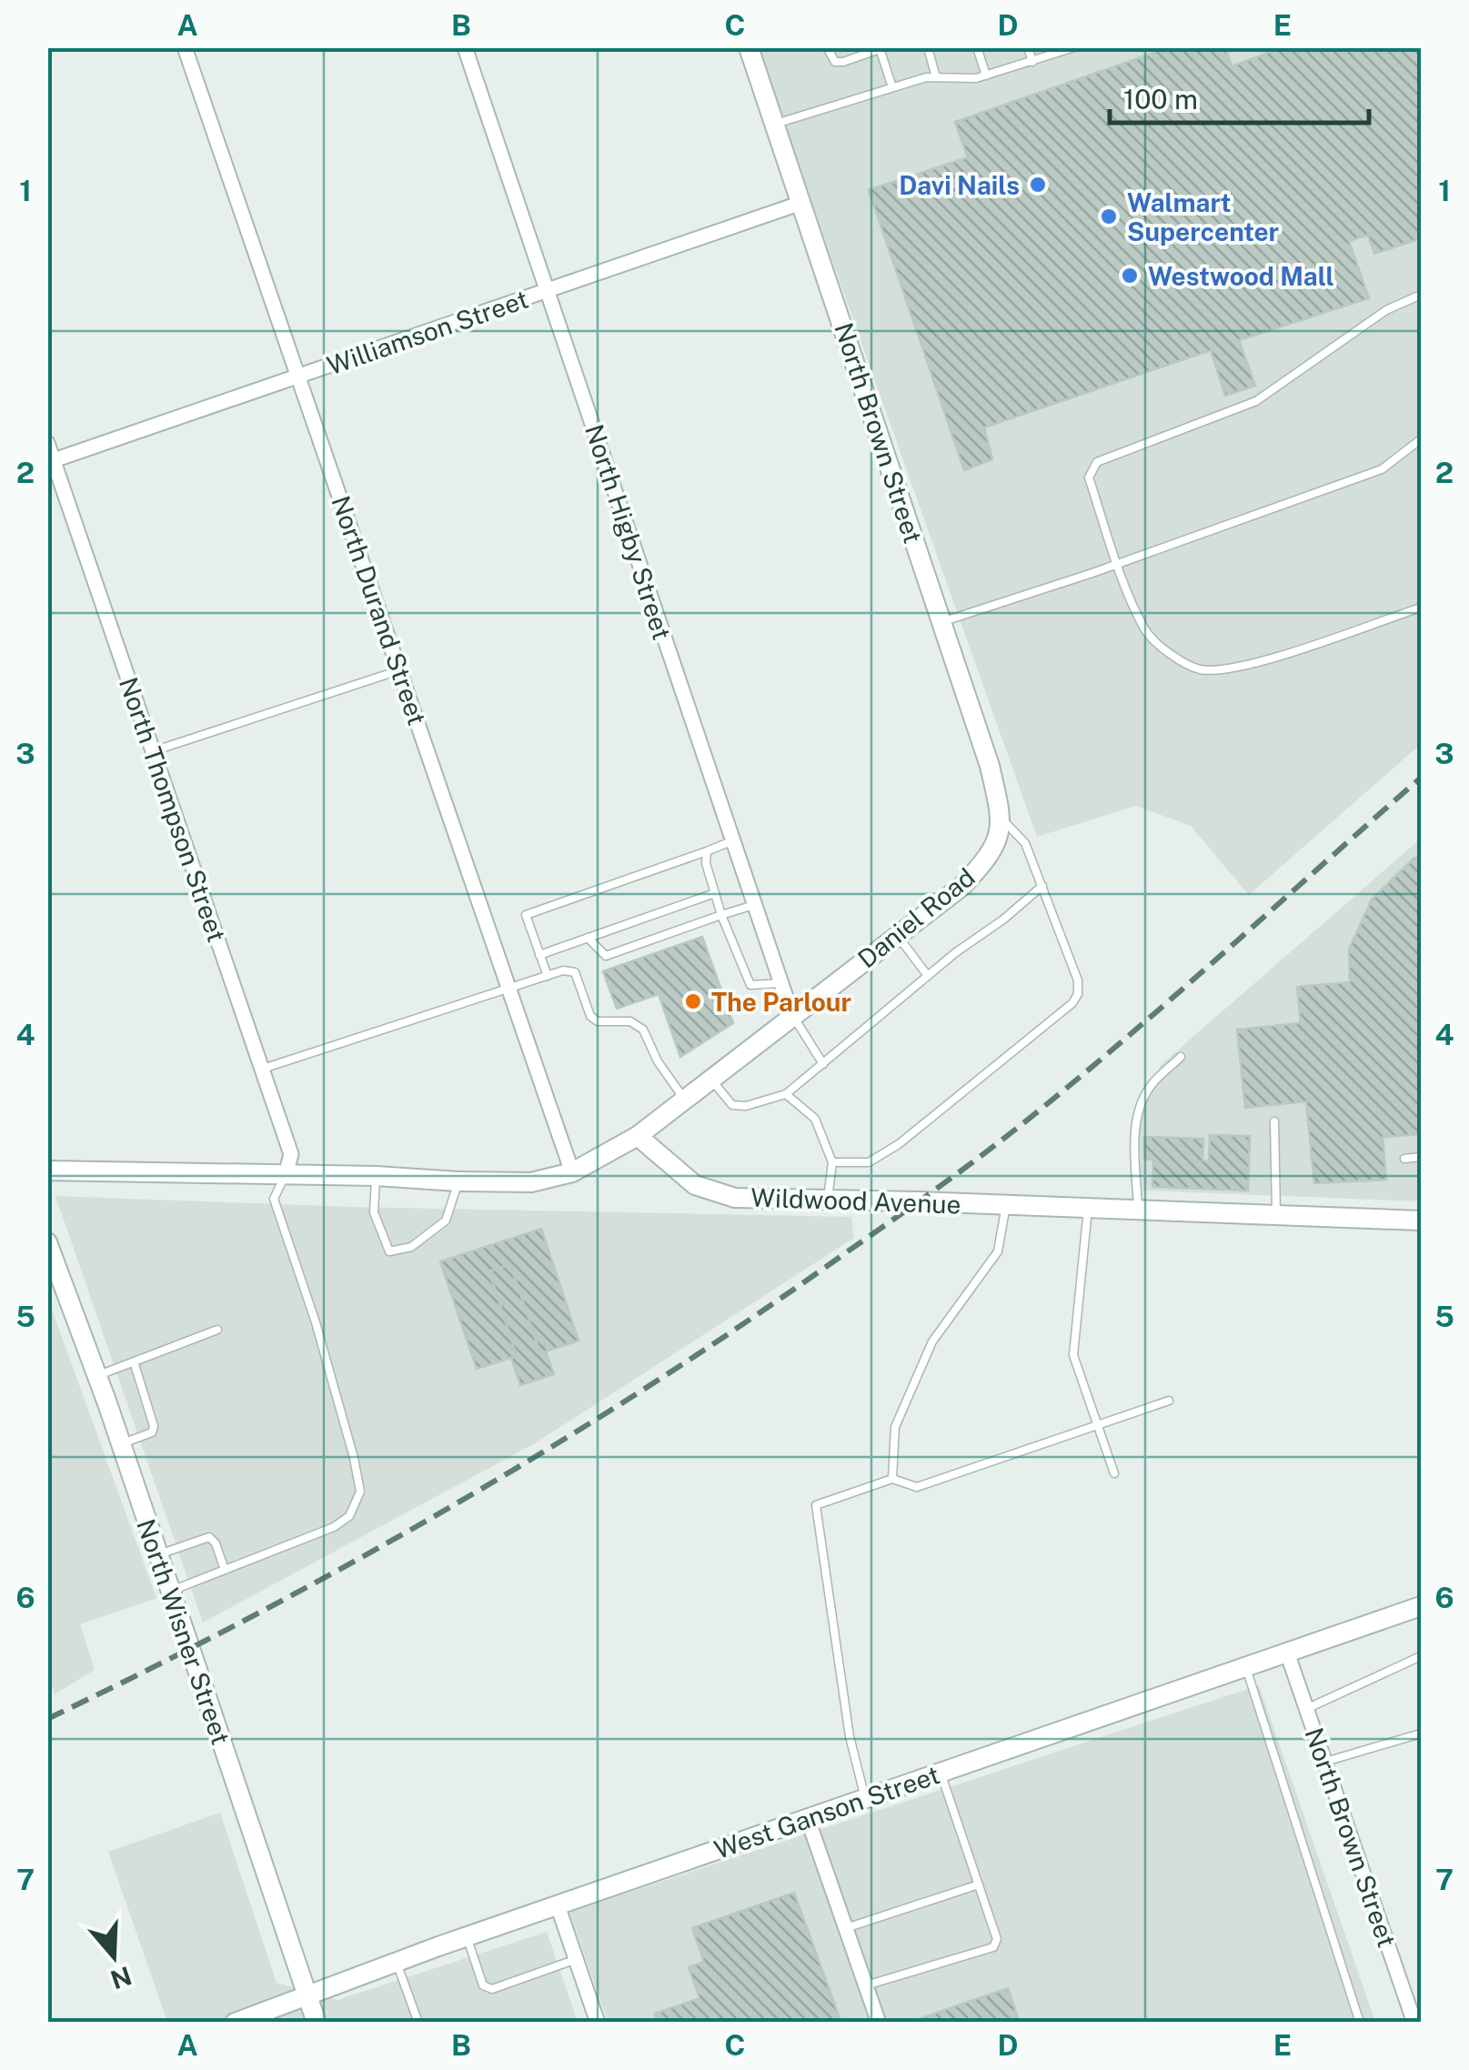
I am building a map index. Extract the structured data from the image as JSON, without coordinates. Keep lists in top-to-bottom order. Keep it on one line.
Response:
{"streets":{"street":["Williamson Street","North Brown Street","North Higby Street","North Durand Street","North Thompson Street","Daniel Road","Wildwood Avenue","North Wisner Street","West Ganson Street"]},"crossings":[["Williamson Street","North Brown Street"],["Williamson Street","North Higby Street"],["Williamson Street","North Durand Street"],["Williamson Street","North Thompson Street"],["North Brown Street","Daniel Road"],["North Brown Street","West Ganson Street"],["North Higby Street","Daniel Road"],["Daniel Road","Wildwood Avenue"],["North Wisner Street","West Ganson Street"]],"places":["Davi Nails","Walmart Supercenter","Westwood Mall","The Parlour"],"scale_bar":"100 m","north":"bottom","grid":{"columns":["A","B","C","D","E"],"rows":["1","2","3","4","5","6","7"]}}
